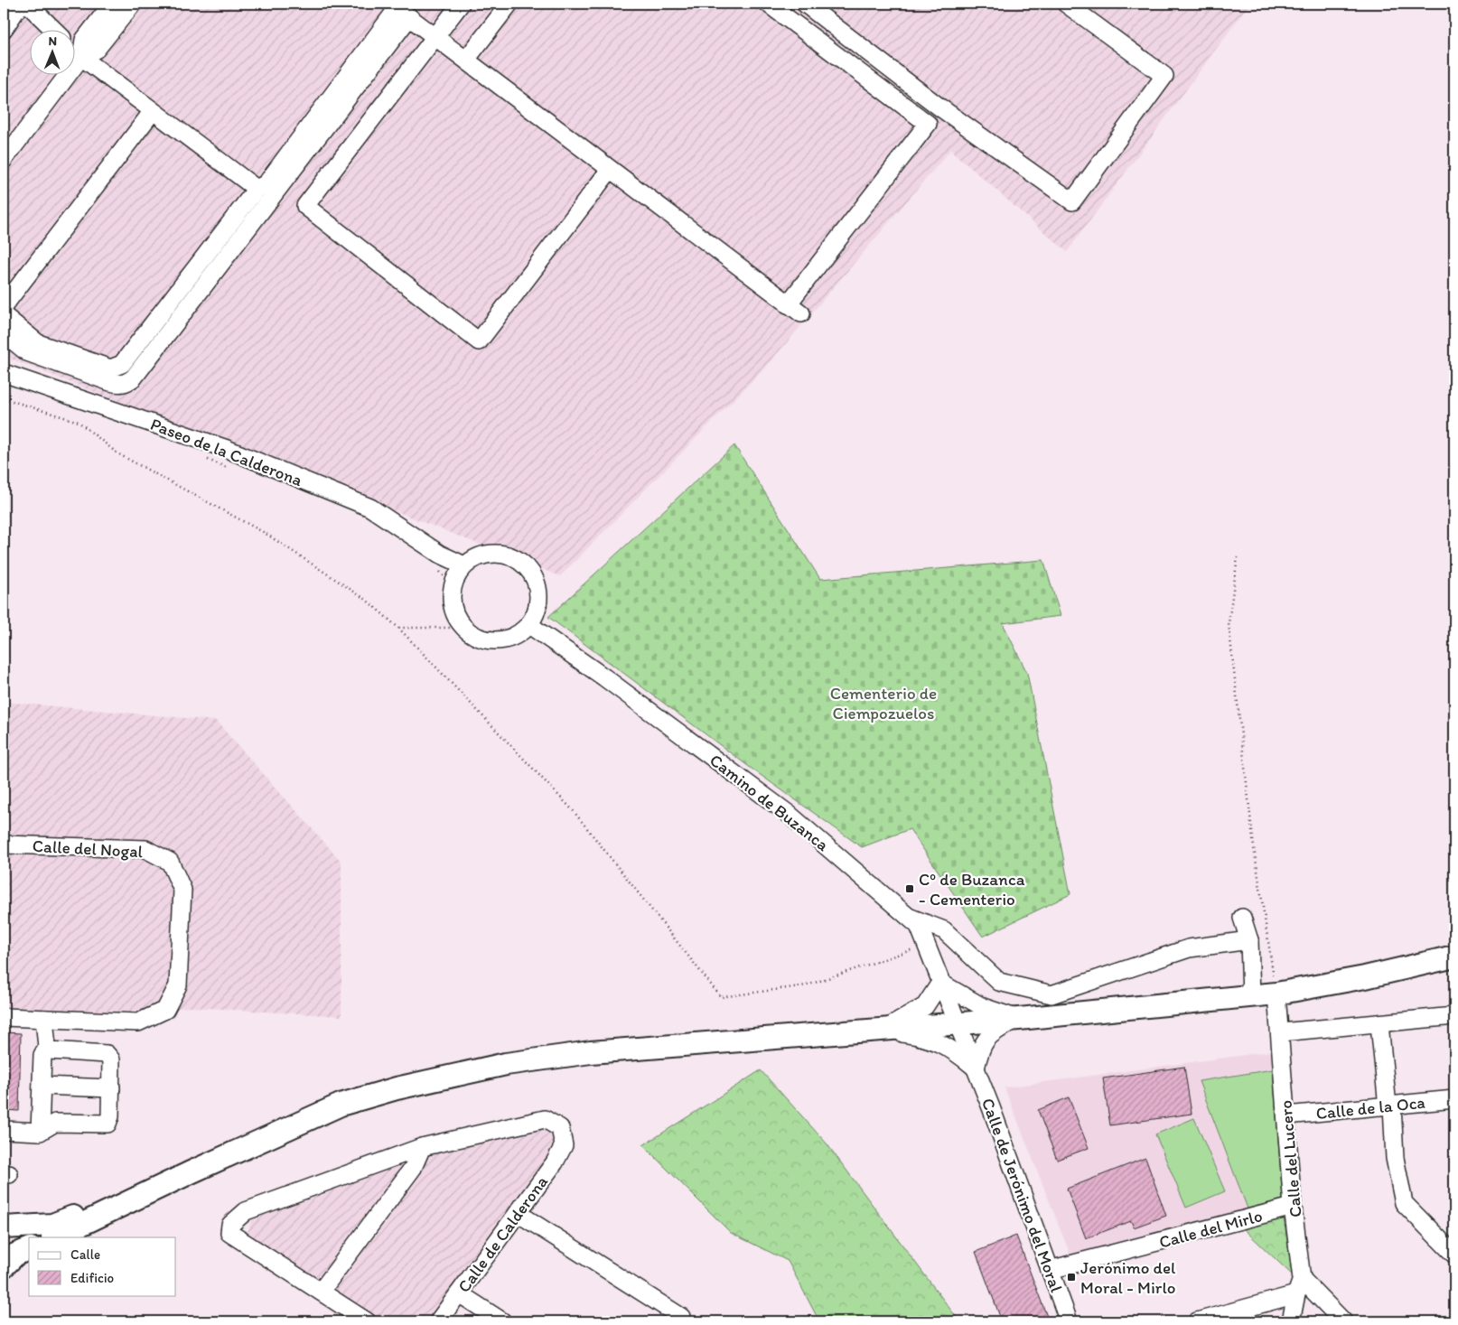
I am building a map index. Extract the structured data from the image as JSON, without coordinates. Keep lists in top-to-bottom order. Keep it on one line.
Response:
{"streets":{"street":["Paseo de la Calderona","Camino de Buzanca","Calle del Nogal","Calle de la Oca","Calle del Lucero","Calle de Jerónimo del Moral","Calle del Mirlo","Calle de Calderona"]},"crossings":[["Paseo de la Calderona","Camino de Buzanca"],["Camino de Buzanca","Calle de Jerónimo del Moral"],["Calle de la Oca","Calle del Lucero"],["Calle del Lucero","Calle del Mirlo"],["Calle de Jerónimo del Moral","Calle del Mirlo"]],"parks":["Cementerio de Ciempozuelos"],"places":{"transit":["Cº de Buzanca - Cementerio","Jerónimo del Moral - Mirlo"]},"legend":["Calle","Edificio"],"north":"top"}
